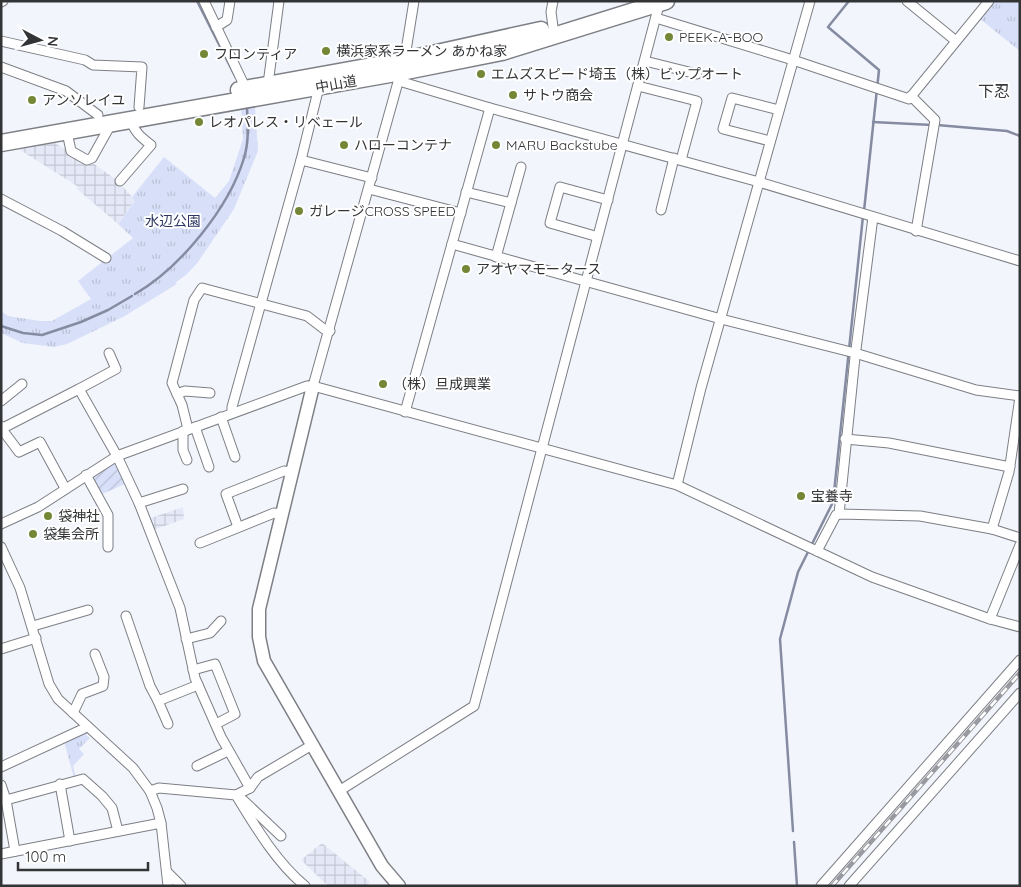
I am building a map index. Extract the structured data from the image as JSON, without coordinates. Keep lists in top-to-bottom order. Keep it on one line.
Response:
{"streets":{"highway":["中山道"]},"districts":["下忍"],"parks":["水辺公園"],"places":["PEEK-A-BOO","横浜家系ラーメン あかね家","フロンティア","エムズスピード埼玉（株）ビップオート","サトウ商会","アンソレイユ","レオパレス・リベェール","ハローコンテナ","MARU Backstube","ガレージCROSS SPEED","アオヤマモータース","（株）旦成興業","宝養寺","袋神社","袋集会所"],"scale_bar":"100 m","north":"right"}
